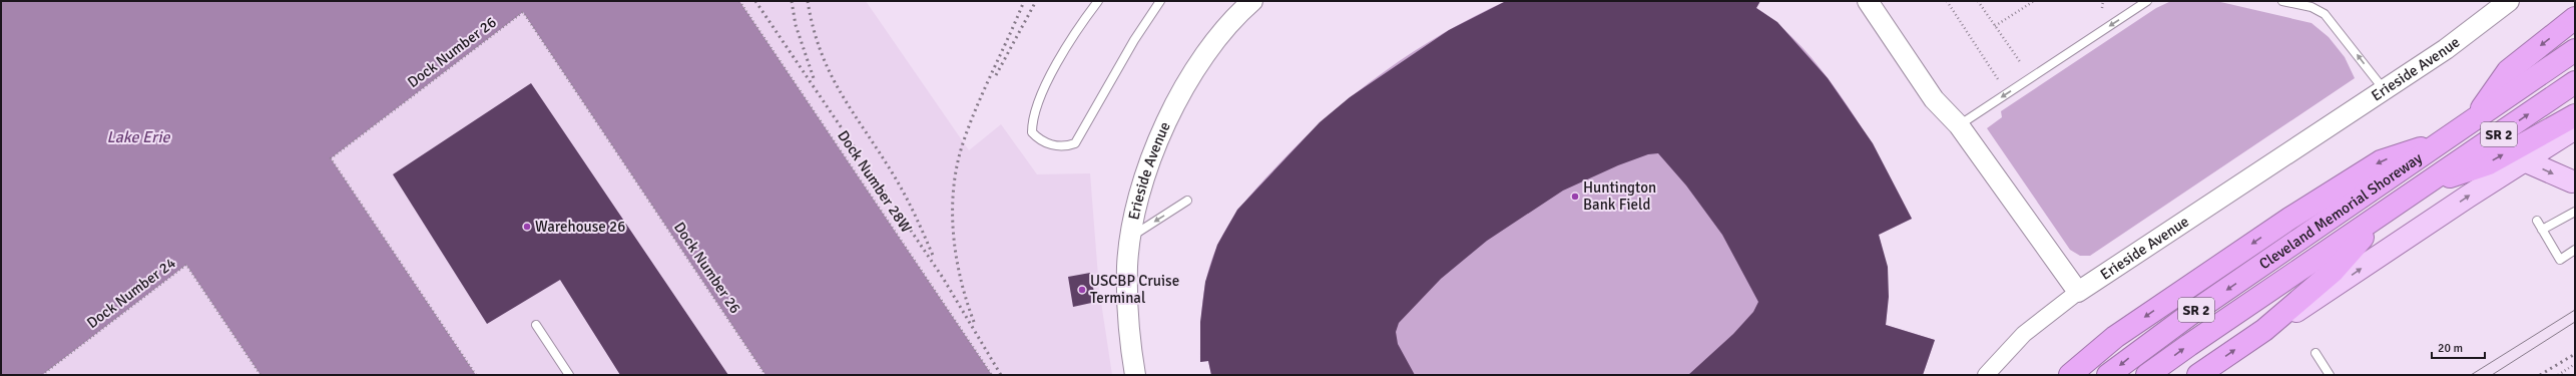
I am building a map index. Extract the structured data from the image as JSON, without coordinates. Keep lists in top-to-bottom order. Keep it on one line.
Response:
{"streets":{"highway":["SR 2","Cleveland Memorial Shoreway"],"street":["Erieside Avenue"],"path":["Dock Number 26","Dock Number 28W","Dock Number 24"]},"water":["Lake Erie"],"places":["Huntington Bank Field","Warehouse 26","USCBP Cruise Terminal"],"scale_bar":"20 m"}
